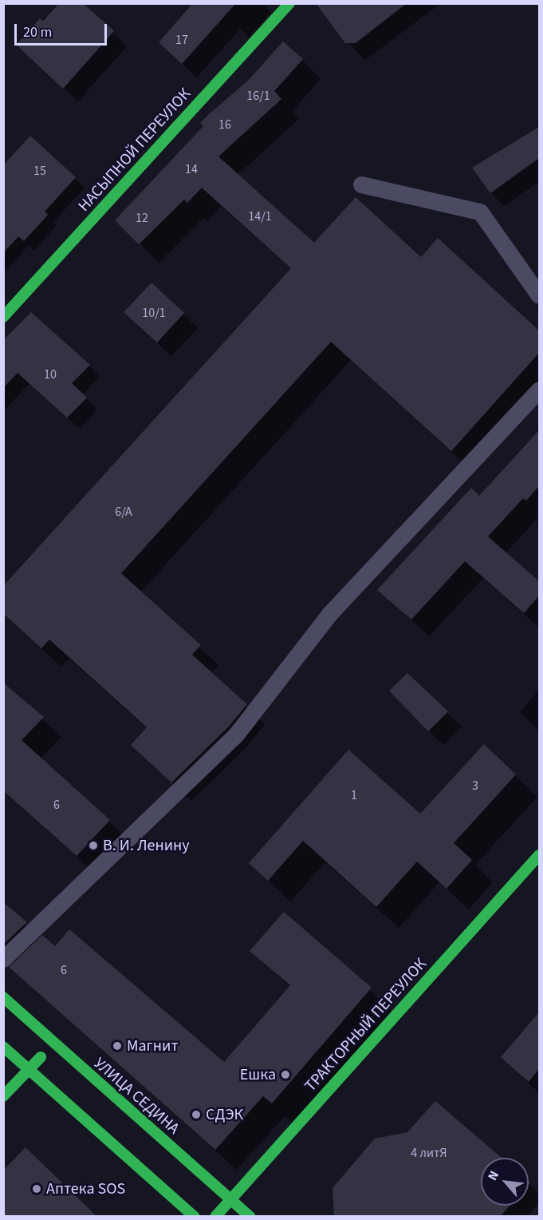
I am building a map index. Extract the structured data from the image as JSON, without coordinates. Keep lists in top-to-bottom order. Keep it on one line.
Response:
{"streets":{"street":["НАСЫПНОЙ ПЕРЕУЛОК","ТРАКТОРНЫЙ ПЕРЕУЛОК","УЛИЦА СЕДИНА"]},"crossings":[["ТРАКТОРНЫЙ ПЕРЕУЛОК","УЛИЦА СЕДИНА"]],"places":["В. И. Ленину","Магнит","Ешка","СДЭК","Аптека SOS"],"house_numbers":["17","16/1","16","14","15","14/1","12","10/1","10","6/А","3","1","6","6","4 литЯ"],"scale_bar":"20 m","north":"top left"}
